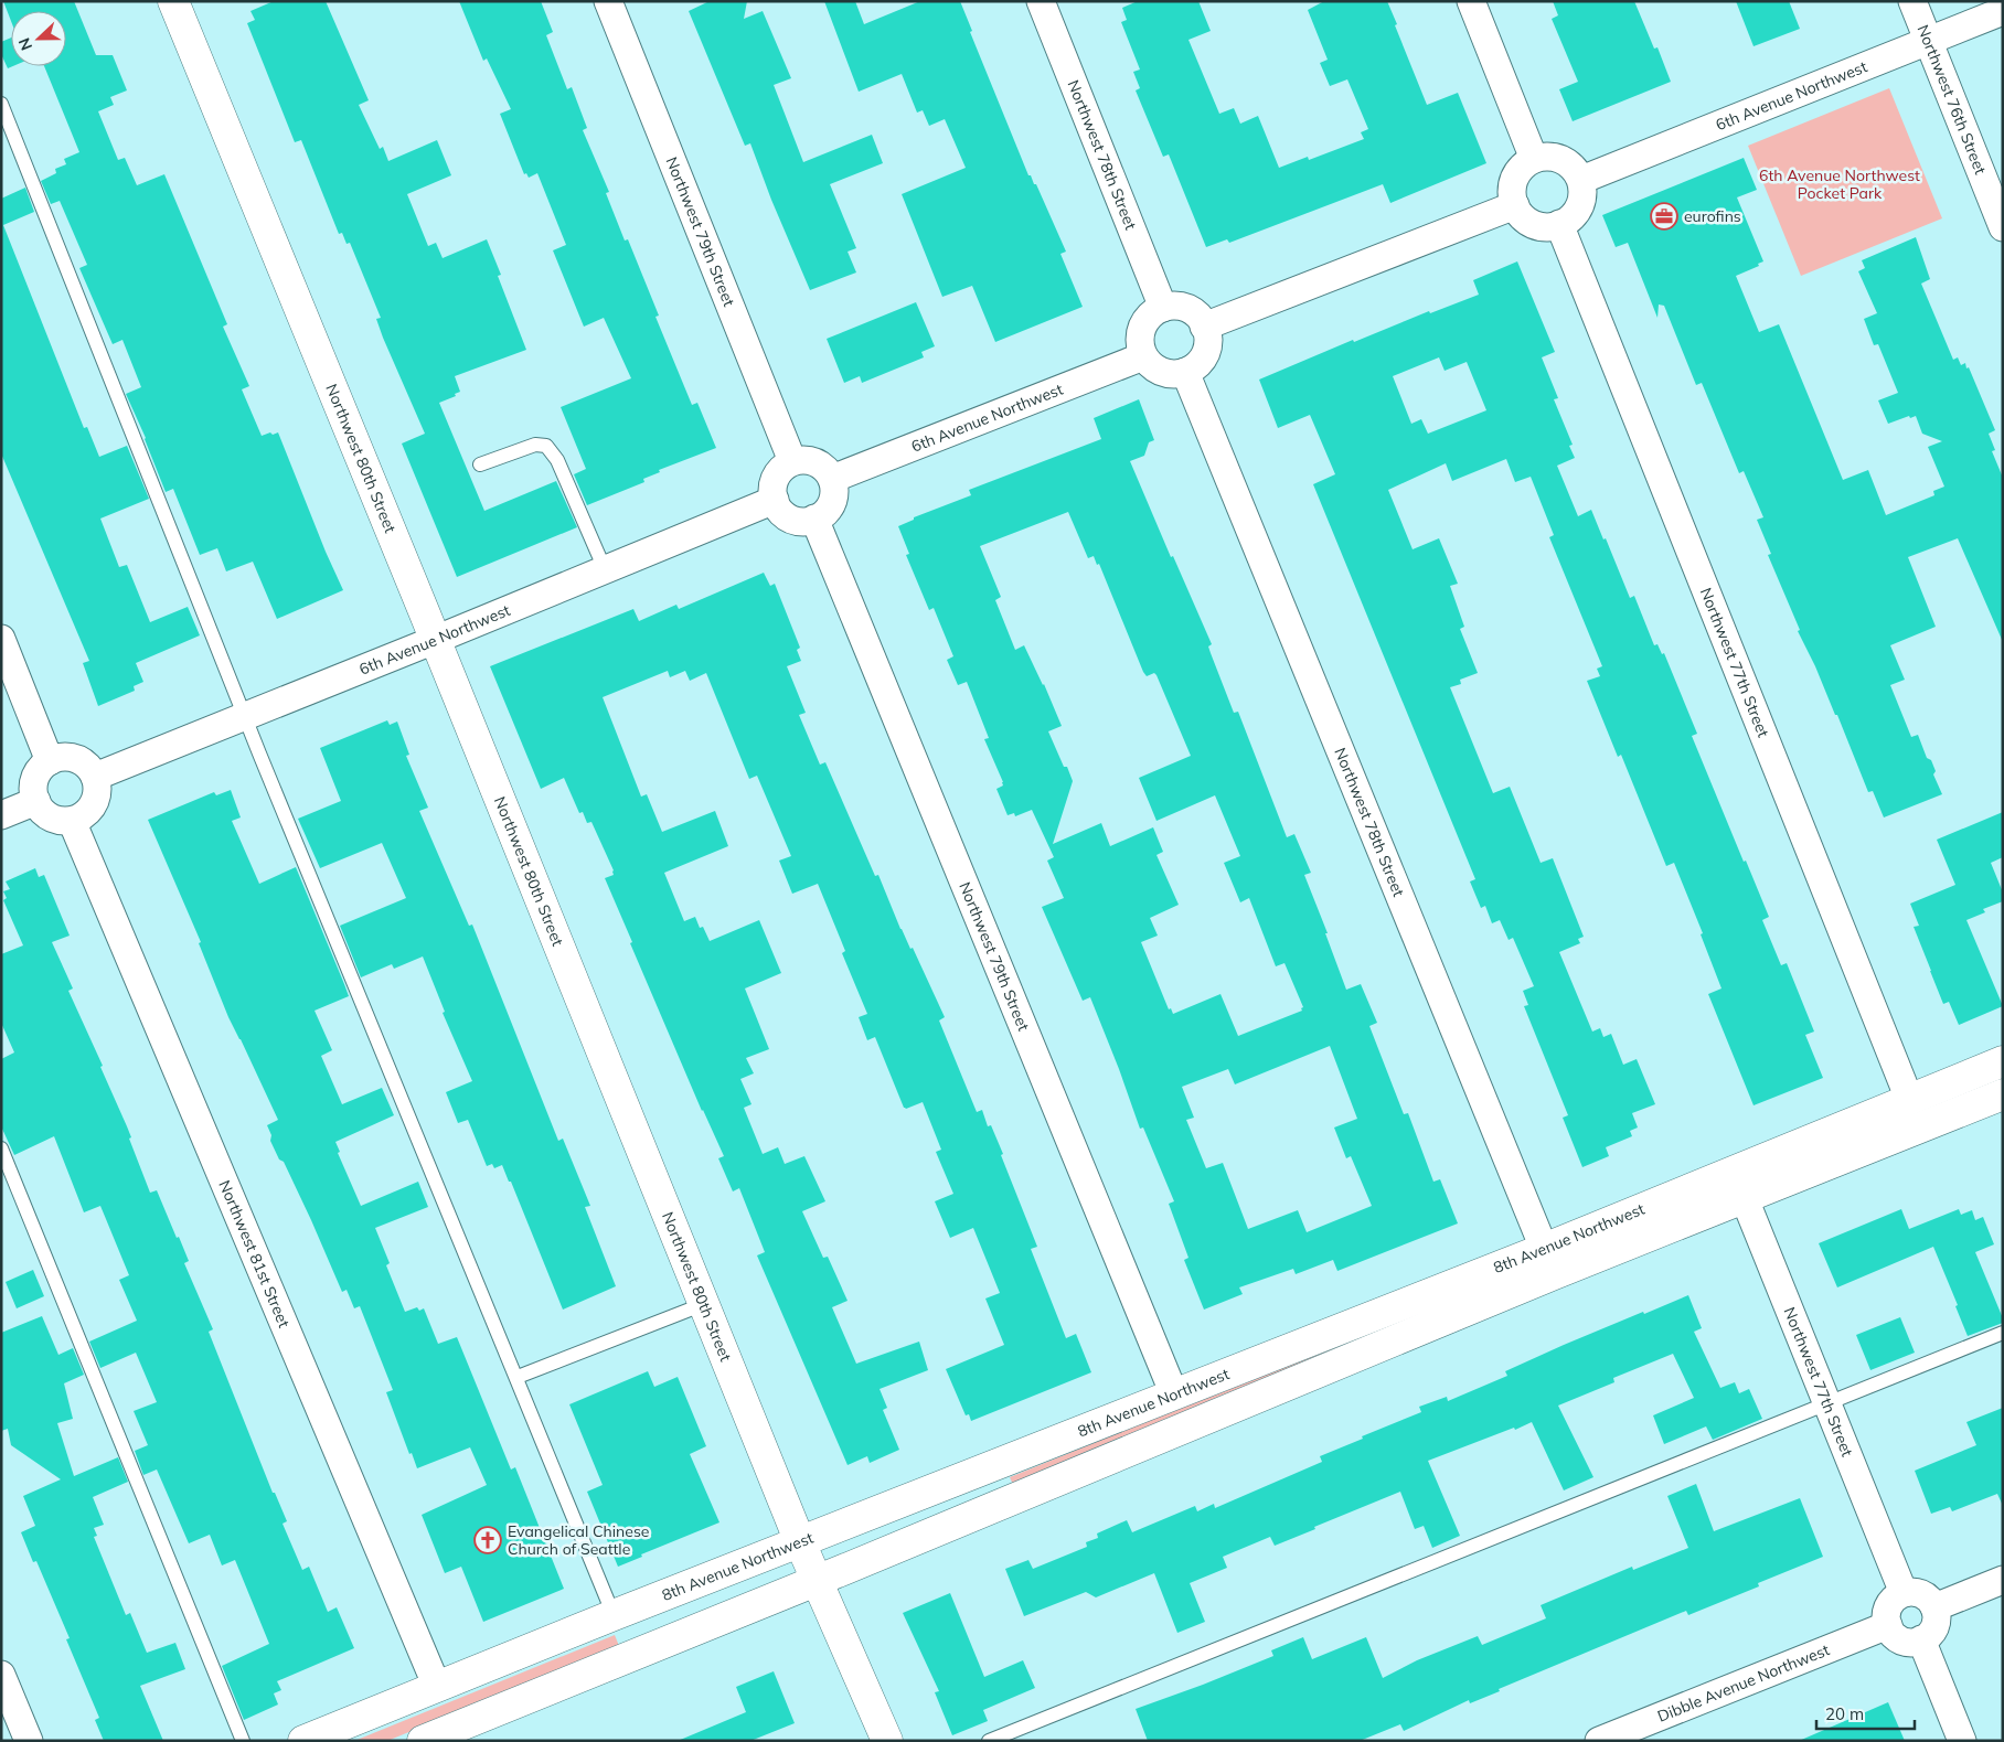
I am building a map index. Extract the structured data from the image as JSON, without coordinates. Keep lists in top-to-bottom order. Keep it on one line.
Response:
{"streets":{"main road":["Northwest 80th Street","8th Avenue Northwest"],"street":["6th Avenue Northwest","Northwest 76th Street","Northwest 78th Street","Northwest 79th Street","Northwest 77th Street","Northwest 81st Street","Dibble Avenue Northwest"]},"crossings":[["6th Avenue Northwest","Northwest 76th Street"],["6th Avenue Northwest","Northwest 78th Street"],["6th Avenue Northwest","Northwest 79th Street"],["6th Avenue Northwest","Northwest 80th Street"],["6th Avenue Northwest","Northwest 77th Street"],["6th Avenue Northwest","Northwest 81st Street"],["Northwest 78th Street","8th Avenue Northwest"],["Northwest 79th Street","8th Avenue Northwest"],["Northwest 80th Street","8th Avenue Northwest"],["Northwest 77th Street","8th Avenue Northwest"],["Northwest 77th Street","Dibble Avenue Northwest"],["8th Avenue Northwest","Northwest 81st Street"]],"parks":["6th Avenue Northwest Pocket Park"],"places":{"office":["eurofins"],"church":["Evangelical Chinese Church of Seattle"]},"scale_bar":"20 m","north":"left"}
